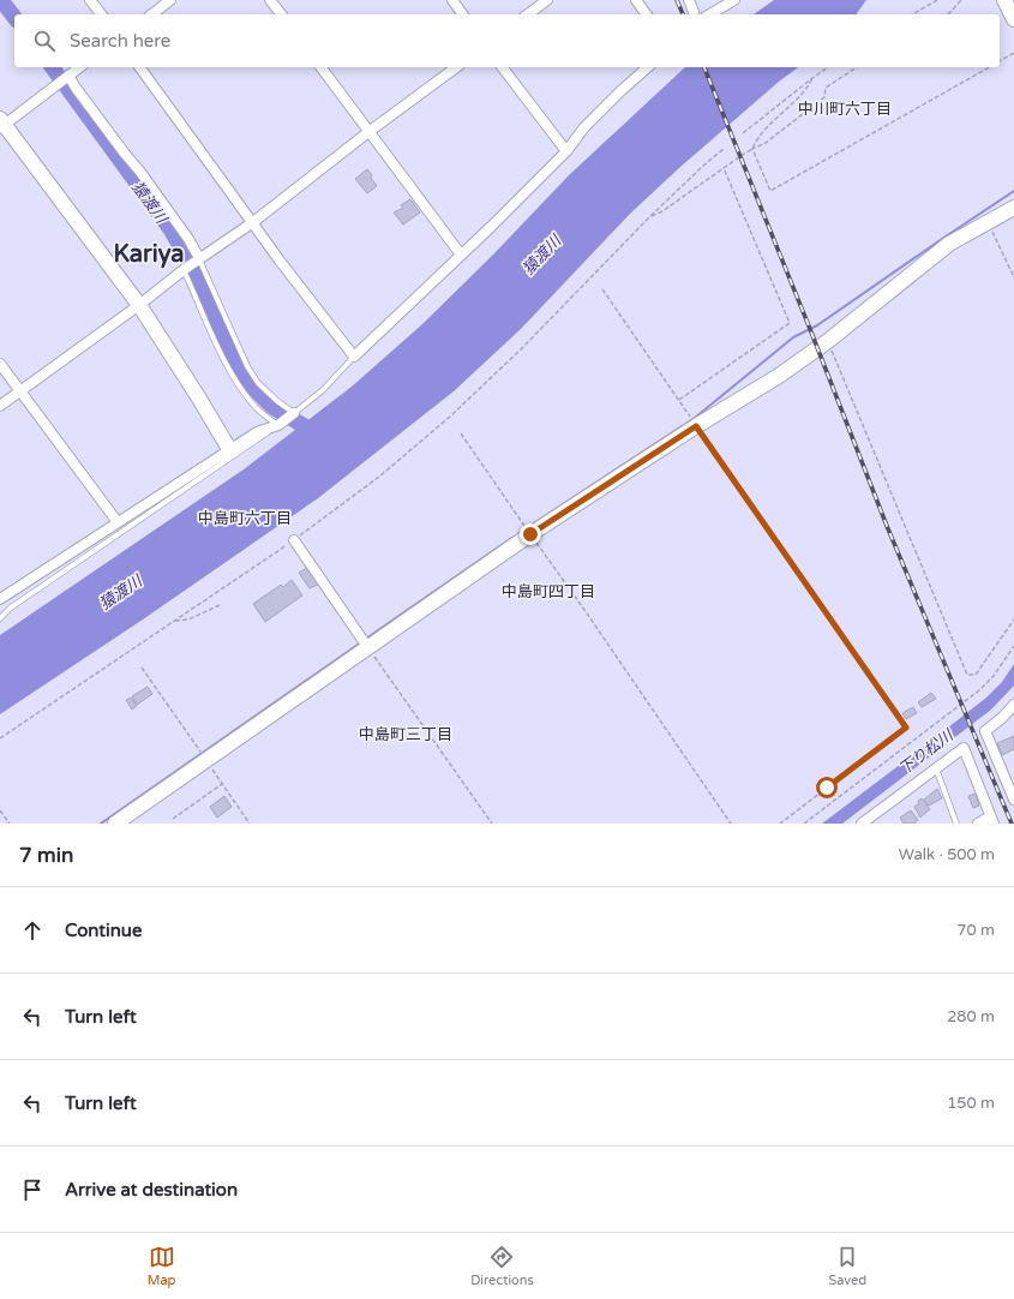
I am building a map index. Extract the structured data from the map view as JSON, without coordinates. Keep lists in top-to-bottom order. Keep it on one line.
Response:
{"districts":["中川町六丁目","Kariya","中島町六丁目","中島町四丁目","中島町三丁目"],"water":["猿渡川","下り松川"],"page":{"search":"Search here","heading":["7 min","Walk · 500 m"],"list":[["Continue","70 m"],["Turn left","280 m"],["Turn left","150 m"],"Arrive at destination"],"nav":["Map","Directions","Saved"]}}
